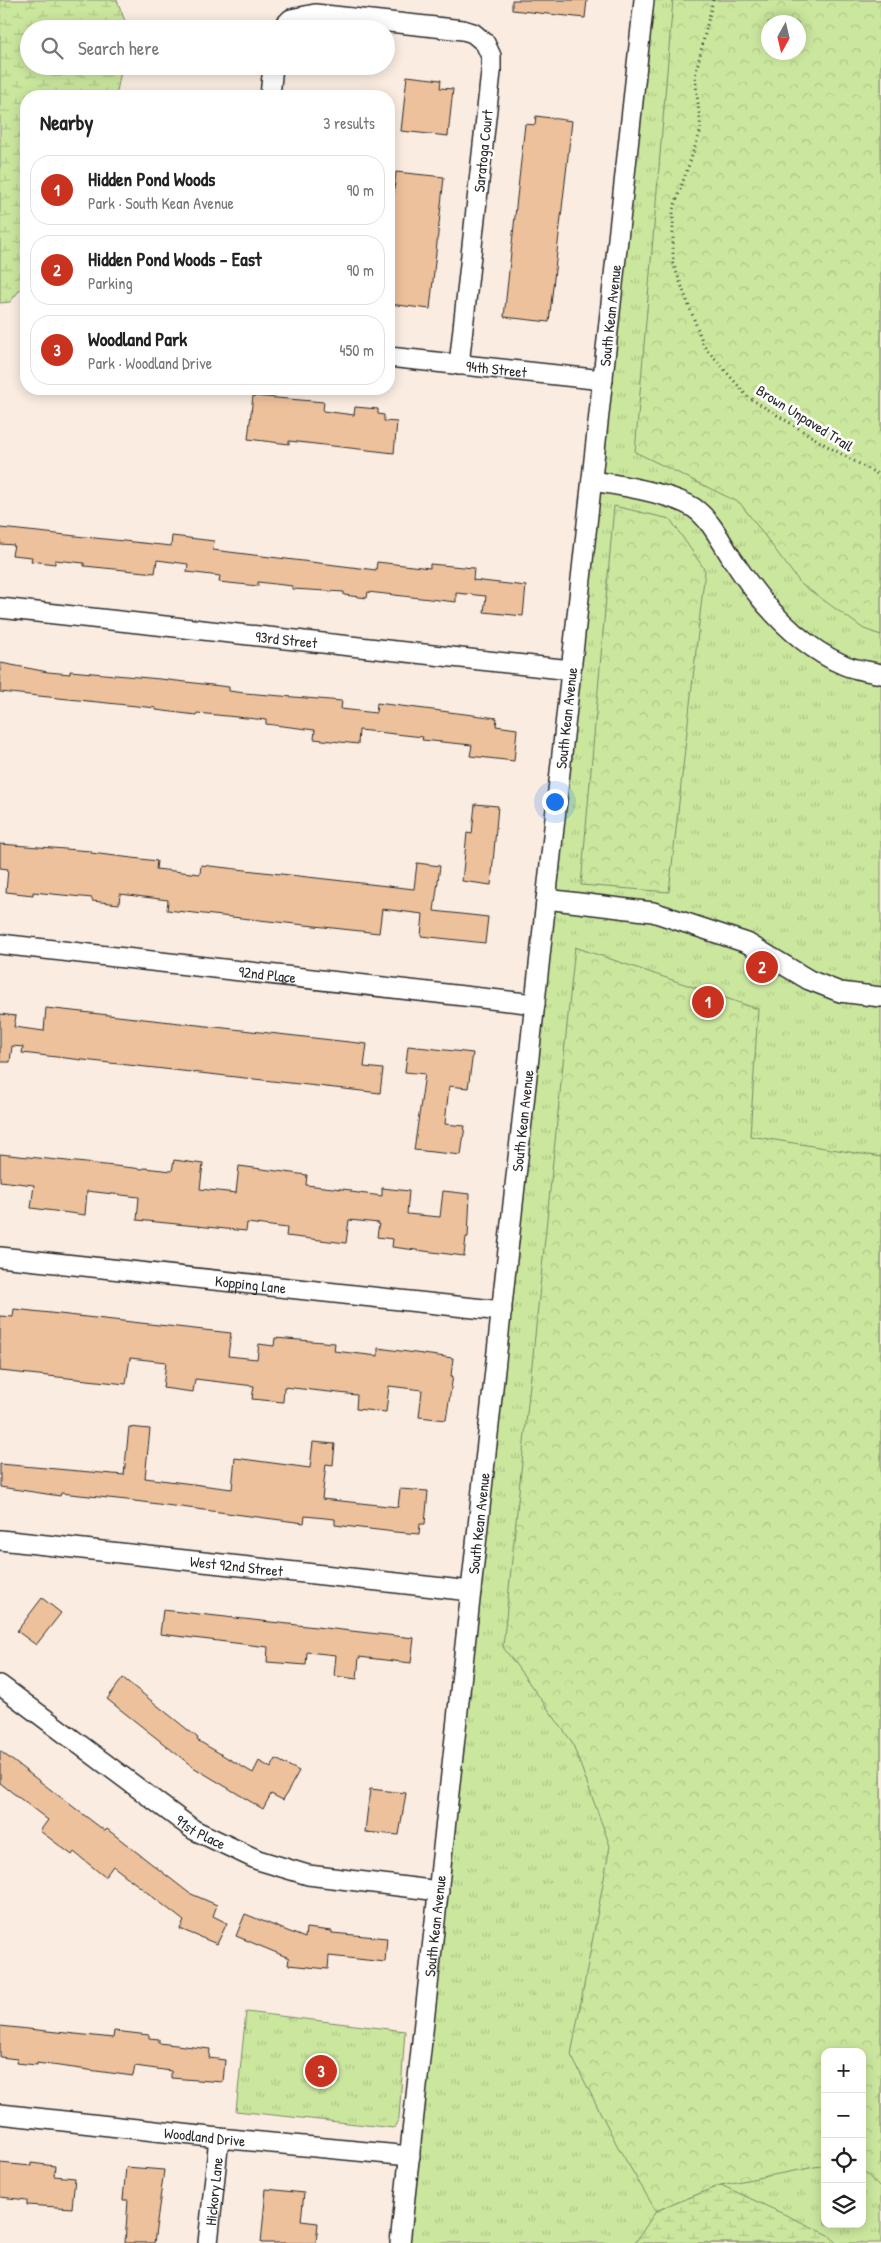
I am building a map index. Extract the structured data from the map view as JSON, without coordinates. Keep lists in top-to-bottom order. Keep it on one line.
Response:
{"streets":{"street":["Saratoga Court","South Kean Avenue","94th Street","93rd Street","92nd Place","Kopping Lane","West 92nd Street","91st Place","Woodland Drive","Hickory Lane"],"path":["Brown Unpaved Trail"]},"crossings":[["Saratoga Court","94th Street"],["South Kean Avenue","94th Street"],["South Kean Avenue","93rd Street"],["South Kean Avenue","92nd Place"],["South Kean Avenue","Kopping Lane"],["South Kean Avenue","West 92nd Street"],["South Kean Avenue","91st Place"],["South Kean Avenue","Woodland Drive"],["Woodland Drive","Hickory Lane"]],"north":"bottom","page":{"search":"Search here","heading":["Nearby","3 results"],"list":[{"mark":"1","name":"Hidden Pond Woods","note":"Park · South Kean Avenue","value":"90 m"},{"mark":"2","name":"Hidden Pond Woods - East","note":"Parking","value":"90 m"},{"mark":"3","name":"Woodland Park","note":"Park · Woodland Drive","value":"450 m"}],"pins":["2","1","3"],"map_buttons":["+","−"]}}
